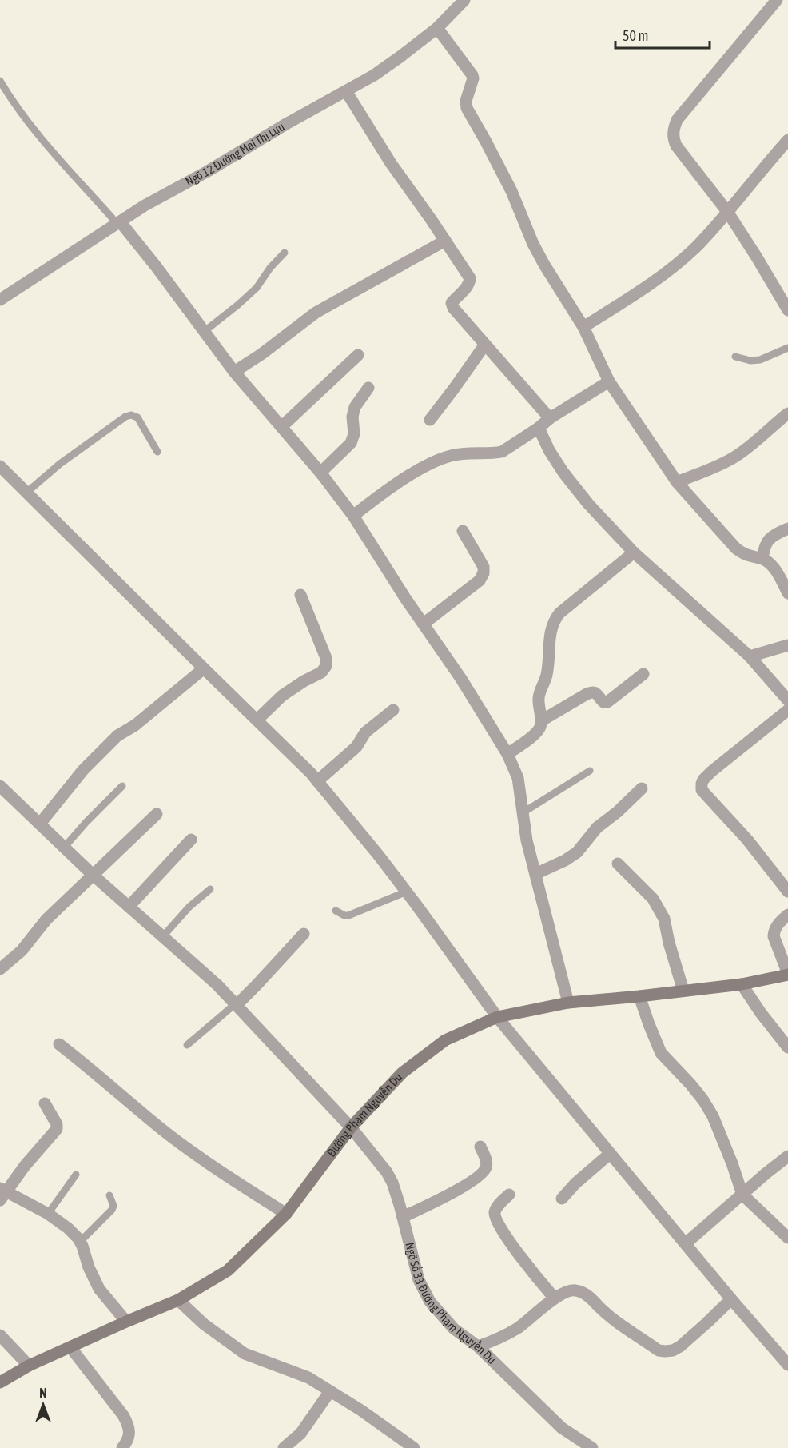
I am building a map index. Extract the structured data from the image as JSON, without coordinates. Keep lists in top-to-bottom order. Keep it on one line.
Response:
{"streets":{"main road":["Đường Phạm Nguyễn Du"],"street":["Ngõ 12 Đường Mai Thị Lựu","Ngõ Số 33 Đường Phạm Nguyễn Du"]},"crossings":[["Đường Phạm Nguyễn Du","Ngõ Số 33 Đường Phạm Nguyễn Du"]],"scale_bar":"50 m","north":"top"}
